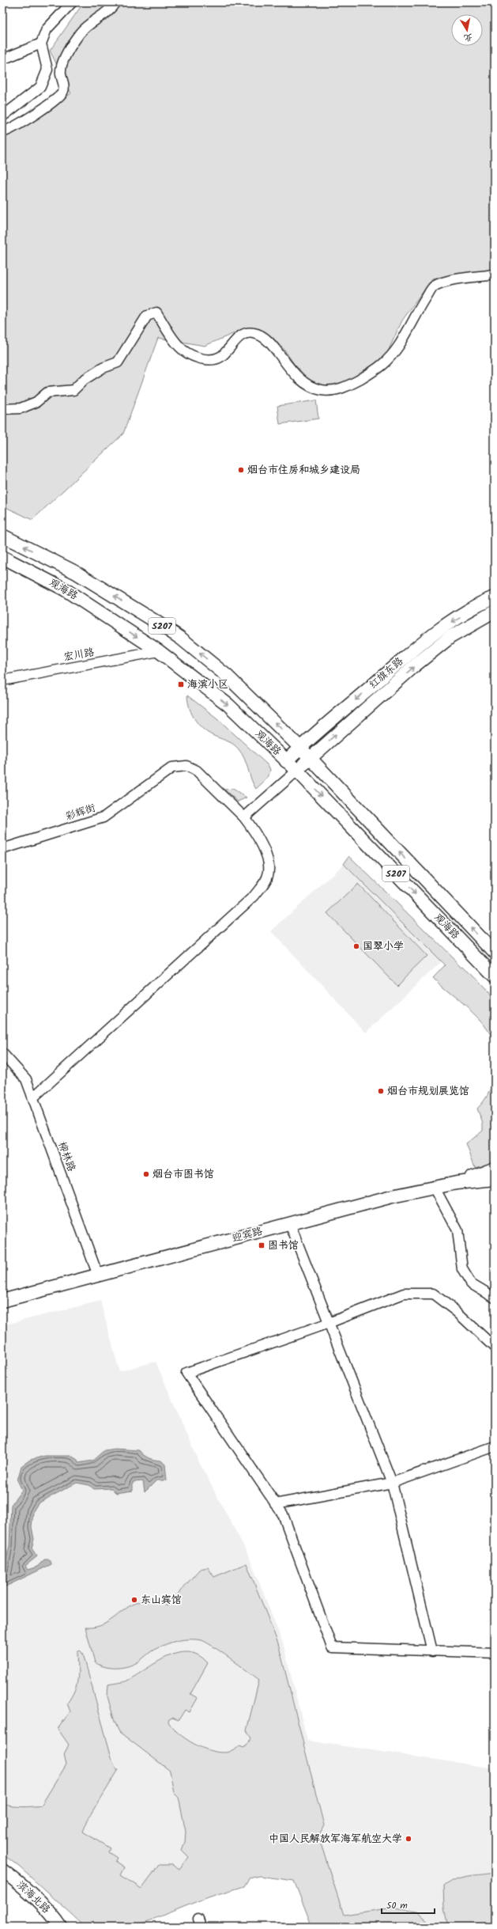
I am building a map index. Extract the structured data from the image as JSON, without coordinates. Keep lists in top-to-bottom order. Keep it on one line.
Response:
{"streets":{"main road":["观海路","S207","红旗东路","迎宾路","滨海北路"],"street":["宏川路","彩辉街","柳林路"]},"crossings":[["观海路","S207"],["观海路","宏川路"],["观海路","红旗东路"],["S207","红旗东路"],["柳林路","迎宾路"]],"places":{"other":["烟台市住房和城乡建设局","国翠小学","烟台市规划展览馆","烟台市图书馆","东山宾馆","中国人民解放军海军航空大学"],"transit":["海滨小区","图书馆"]},"scale_bar":"50 m","north":"bottom"}
